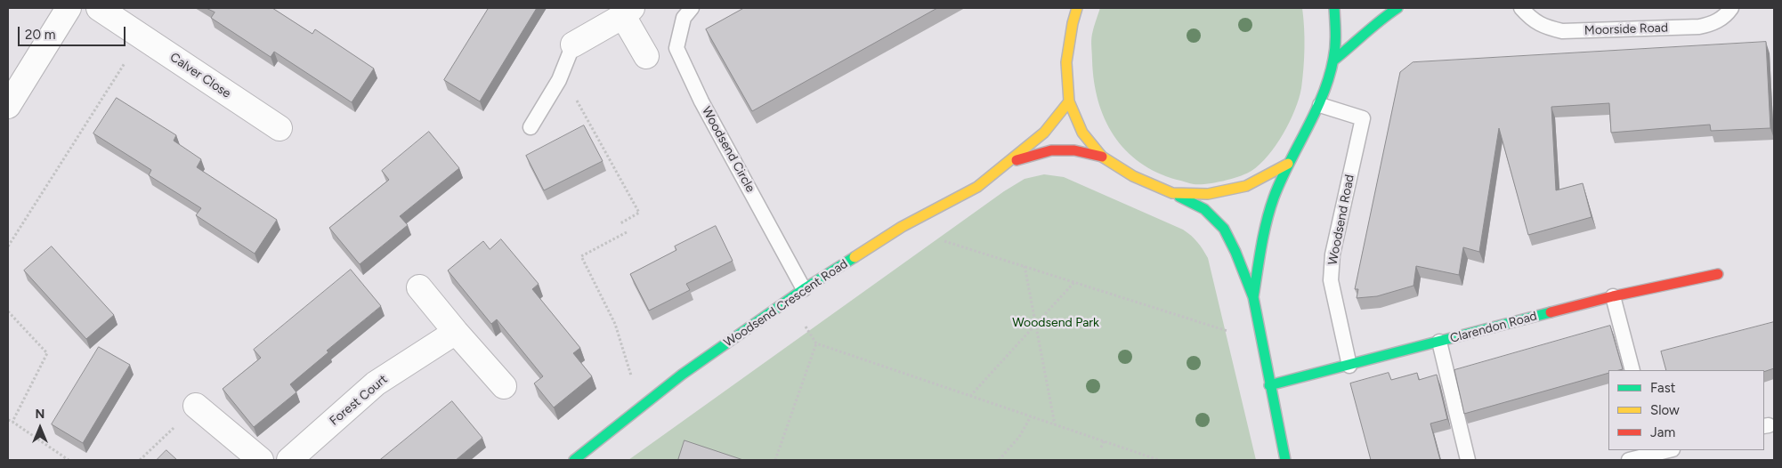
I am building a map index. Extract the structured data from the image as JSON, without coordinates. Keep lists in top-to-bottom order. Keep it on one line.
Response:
{"streets":{"street":["Calver Close","Woodsend Crescent Road","Clarendon Road","Forest Court"],"lane":["Moorside Road","Woodsend Circle","Woodsend Road"]},"crossings":[["Woodsend Circle","Woodsend Crescent Road"],["Woodsend Road","Clarendon Road"]],"parks":["Woodsend Park"],"legend":["Fast","Slow","Jam"],"scale_bar":"20 m","north":"top"}
